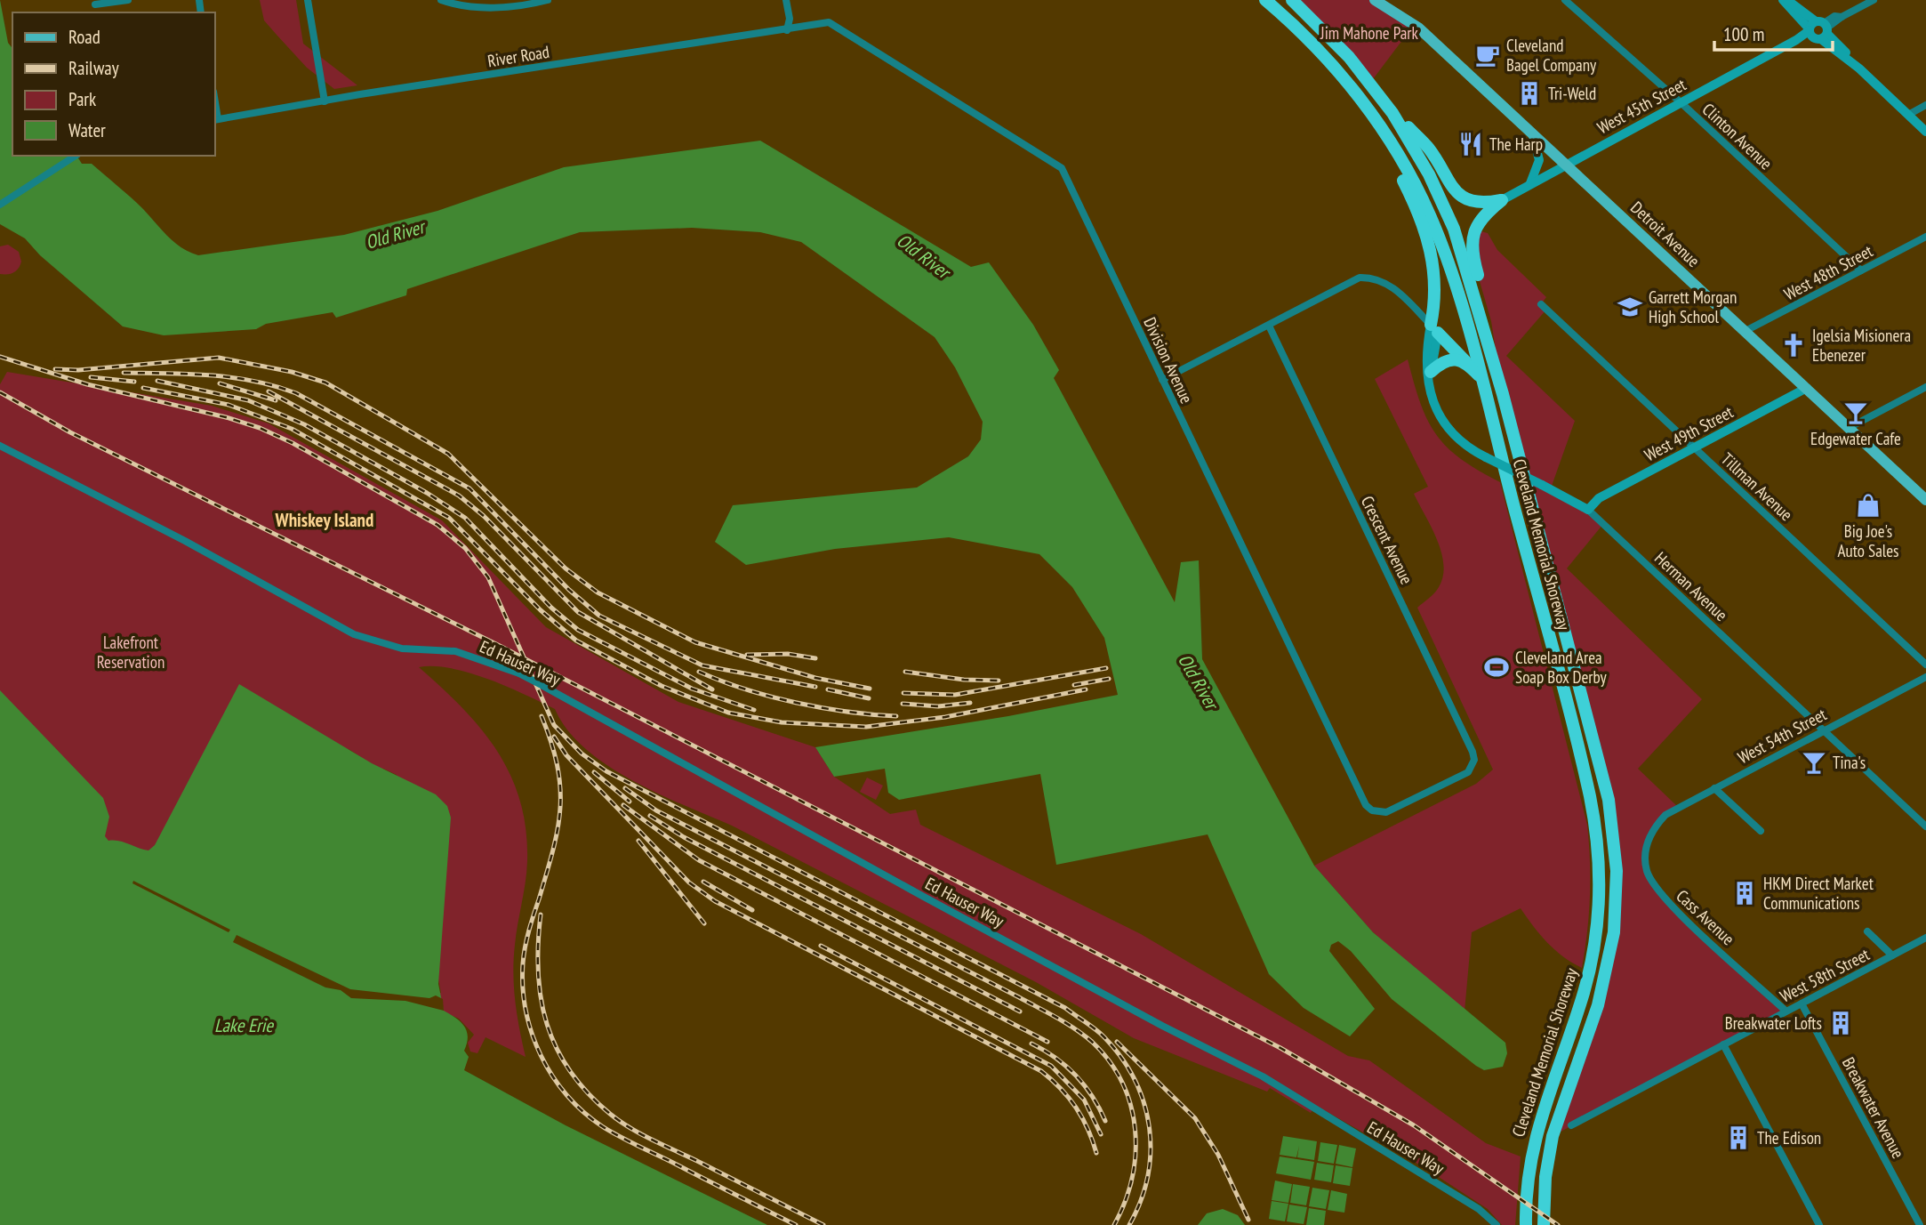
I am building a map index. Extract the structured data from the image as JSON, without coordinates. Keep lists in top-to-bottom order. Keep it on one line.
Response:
{"streets":{"highway":["Cleveland Memorial Shoreway"],"main road":["Detroit Avenue"],"street":["River Road","West 45th Street","Clinton Avenue","West 48th Street","Division Avenue","West 49th Street","Tillman Avenue","Crescent Avenue","Herman Avenue","Ed Hauser Way","West 54th Street","Cass Avenue","West 58th Street","Breakwater Avenue"]},"crossings":[["River Road","Division Avenue"],["West 45th Street","Clinton Avenue"],["West 45th Street","Detroit Avenue"],["Clinton Avenue","West 48th Street"],["Detroit Avenue","West 48th Street"],["Detroit Avenue","West 49th Street"],["Division Avenue","Crescent Avenue"],["West 49th Street","Tillman Avenue"],["West 49th Street","Herman Avenue"],["Herman Avenue","West 54th Street"],["West 54th Street","Cass Avenue"],["Cass Avenue","West 58th Street"],["West 58th Street","Breakwater Avenue"]],"districts":["Whiskey Island"],"water":["Old River","Lake Erie"],"parks":["Jim Mahone Park","Lakefront Reservation"],"places":{"cafe":["Cleveland Bagel Company"],"building":["Tri-Weld","HKM Direct Market Communications","Breakwater Lofts","The Edison"],"restaurant":["The Harp"],"school or university":["Garrett Morgan High School"],"church":["Igelsia Misionera Ebenezer"],"bar":["Edgewater Cafe","Tina's"],"shop":["Big Joe's Auto Sales"],"sports":["Cleveland Area Soap Box Derby"]},"legend":["Road","Railway","Park","Water"],"scale_bar":"100 m"}
